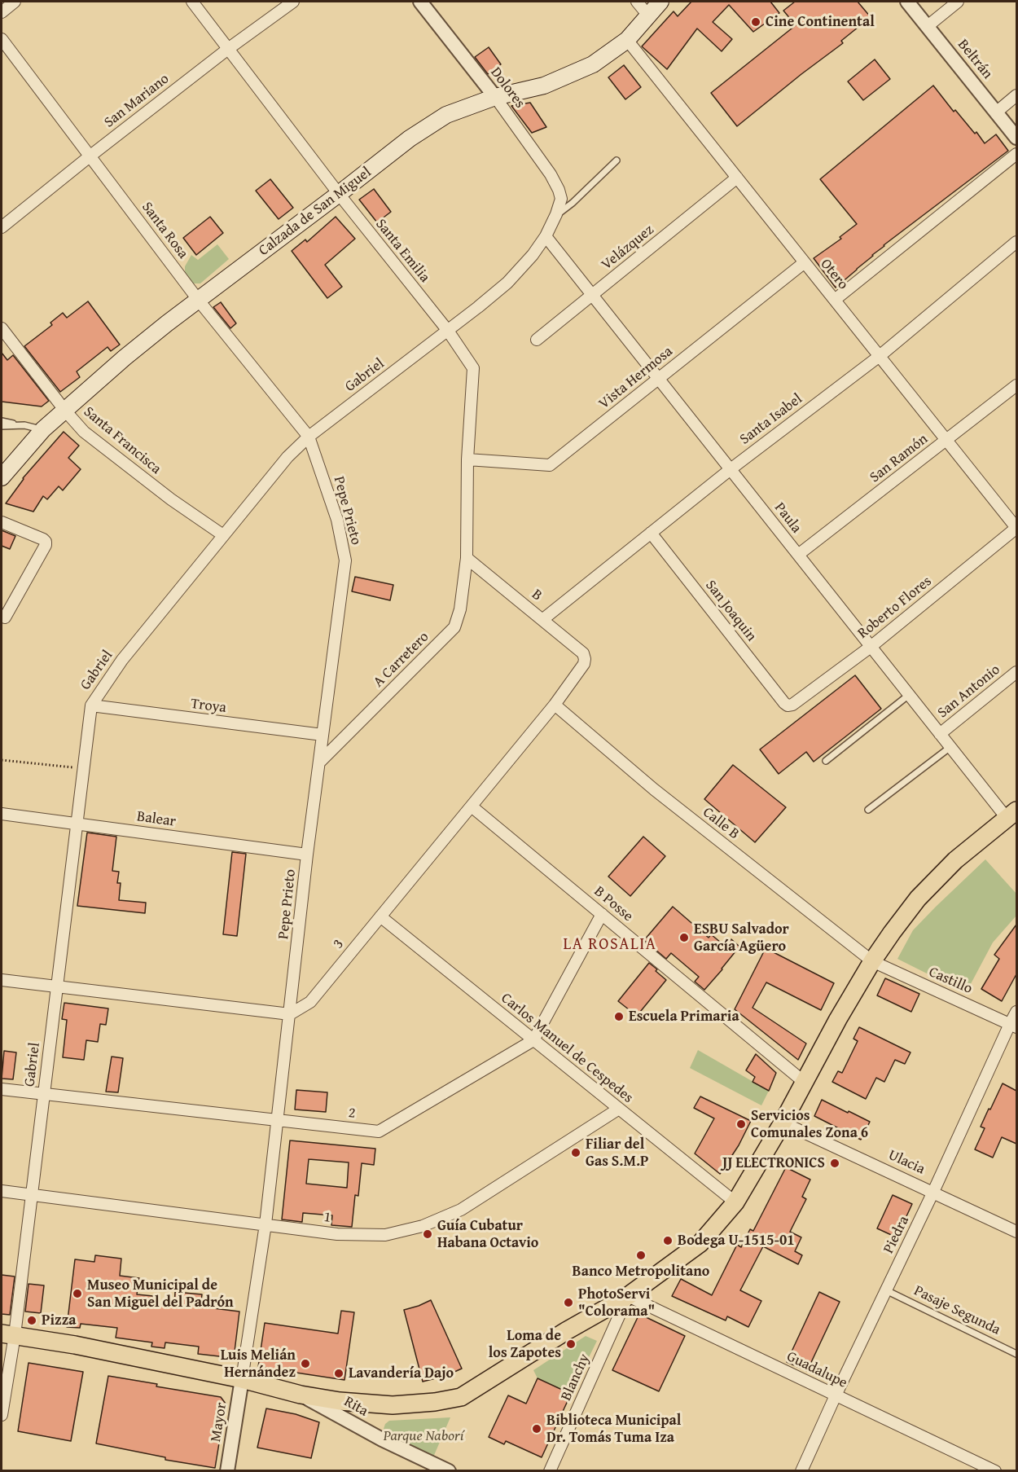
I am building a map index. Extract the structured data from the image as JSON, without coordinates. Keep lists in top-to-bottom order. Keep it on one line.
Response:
{"streets":{"main road":["Calzada de San Miguel"],"street":["Beltrán","Dolores","San Mariano","Santa Rosa","Velázquez","Santa Emilia","Otero","Gabriel","Vista Hermosa","Santa Isabel","Santa Francisca","San Ramón","Pepe Prieto","Paula","B","Roberto Flores","San Joaquin","A Carretero","San Antonio","Troya","Balear","Calle B","B Posse","3","Castillo","Carlos Manuel de Cespedes","2","Ulacia","1","Piedra","Guadalupe","Blanchy","Rita","Mayor"],"lane":["Pasaje Segunda"]},"crossings":[["Dolores","Calzada de San Miguel"],["Dolores","Gabriel"],["San Mariano","Santa Rosa"],["San Mariano","Santa Emilia"],["Calzada de San Miguel","Santa Rosa"],["Calzada de San Miguel","Santa Emilia"],["Calzada de San Miguel","Otero"],["Calzada de San Miguel","Santa Francisca"],["Santa Rosa","Gabriel"],["Santa Rosa","Pepe Prieto"],["Velázquez","Otero"],["Velázquez","Paula"],["Santa Emilia","Gabriel"],["Santa Emilia","Vista Hermosa"],["Santa Emilia","B"],["Santa Emilia","A Carretero"],["Otero","Vista Hermosa"],["Otero","Santa Isabel"],["Otero","San Ramón"],["Otero","Roberto Flores"],["Gabriel","Santa Francisca"],["Gabriel","Pepe Prieto"],["Gabriel","Paula"],["Gabriel","Troya"],["Gabriel","Balear"],["Gabriel","2"],["Gabriel","1"],["Vista Hermosa","Paula"],["Santa Isabel","Paula"],["Santa Isabel","B"],["Santa Isabel","San Joaquin"],["San Ramón","Paula"],["Pepe Prieto","A Carretero"],["Pepe Prieto","Troya"],["Pepe Prieto","Balear"],["Pepe Prieto","3"],["Pepe Prieto","2"],["Pepe Prieto","1"],["Pepe Prieto","Mayor"],["Paula","Roberto Flores"],["Paula","San Antonio"],["B","A Carretero"],["B","3"],["Roberto Flores","San Joaquin"],["Calle B","3"],["Calle B","Castillo"],["B Posse","3"],["3","Carlos Manuel de Cespedes"],["Castillo","Piedra"],["Carlos Manuel de Cespedes","2"],["Carlos Manuel de Cespedes","1"],["Ulacia","Piedra"],["Piedra","Pasaje Segunda"],["Piedra","Guadalupe"],["Guadalupe","Blanchy"]],"districts":["LA ROSALIA"],"parks":["Parque Naborí"],"places":["Cine Continental","ESBU Salvador García Agüero","Escuela Primaria","Servicios Comunales Zona 6","Filiar del Gas S.M.P","JJ ELECTRONICS","Guía Cubatur Habana Octavio","Bodega U-1515-01","Banco Metropolitano","Museo Municipal de San Miguel del Padrón","PhotoServi \"Colorama\"","Pizza","Loma de los Zapotes","Luis Melián Hernández","Lavandería Dajo","Biblioteca Municipal Dr. Tomás Tuma Iza"]}
